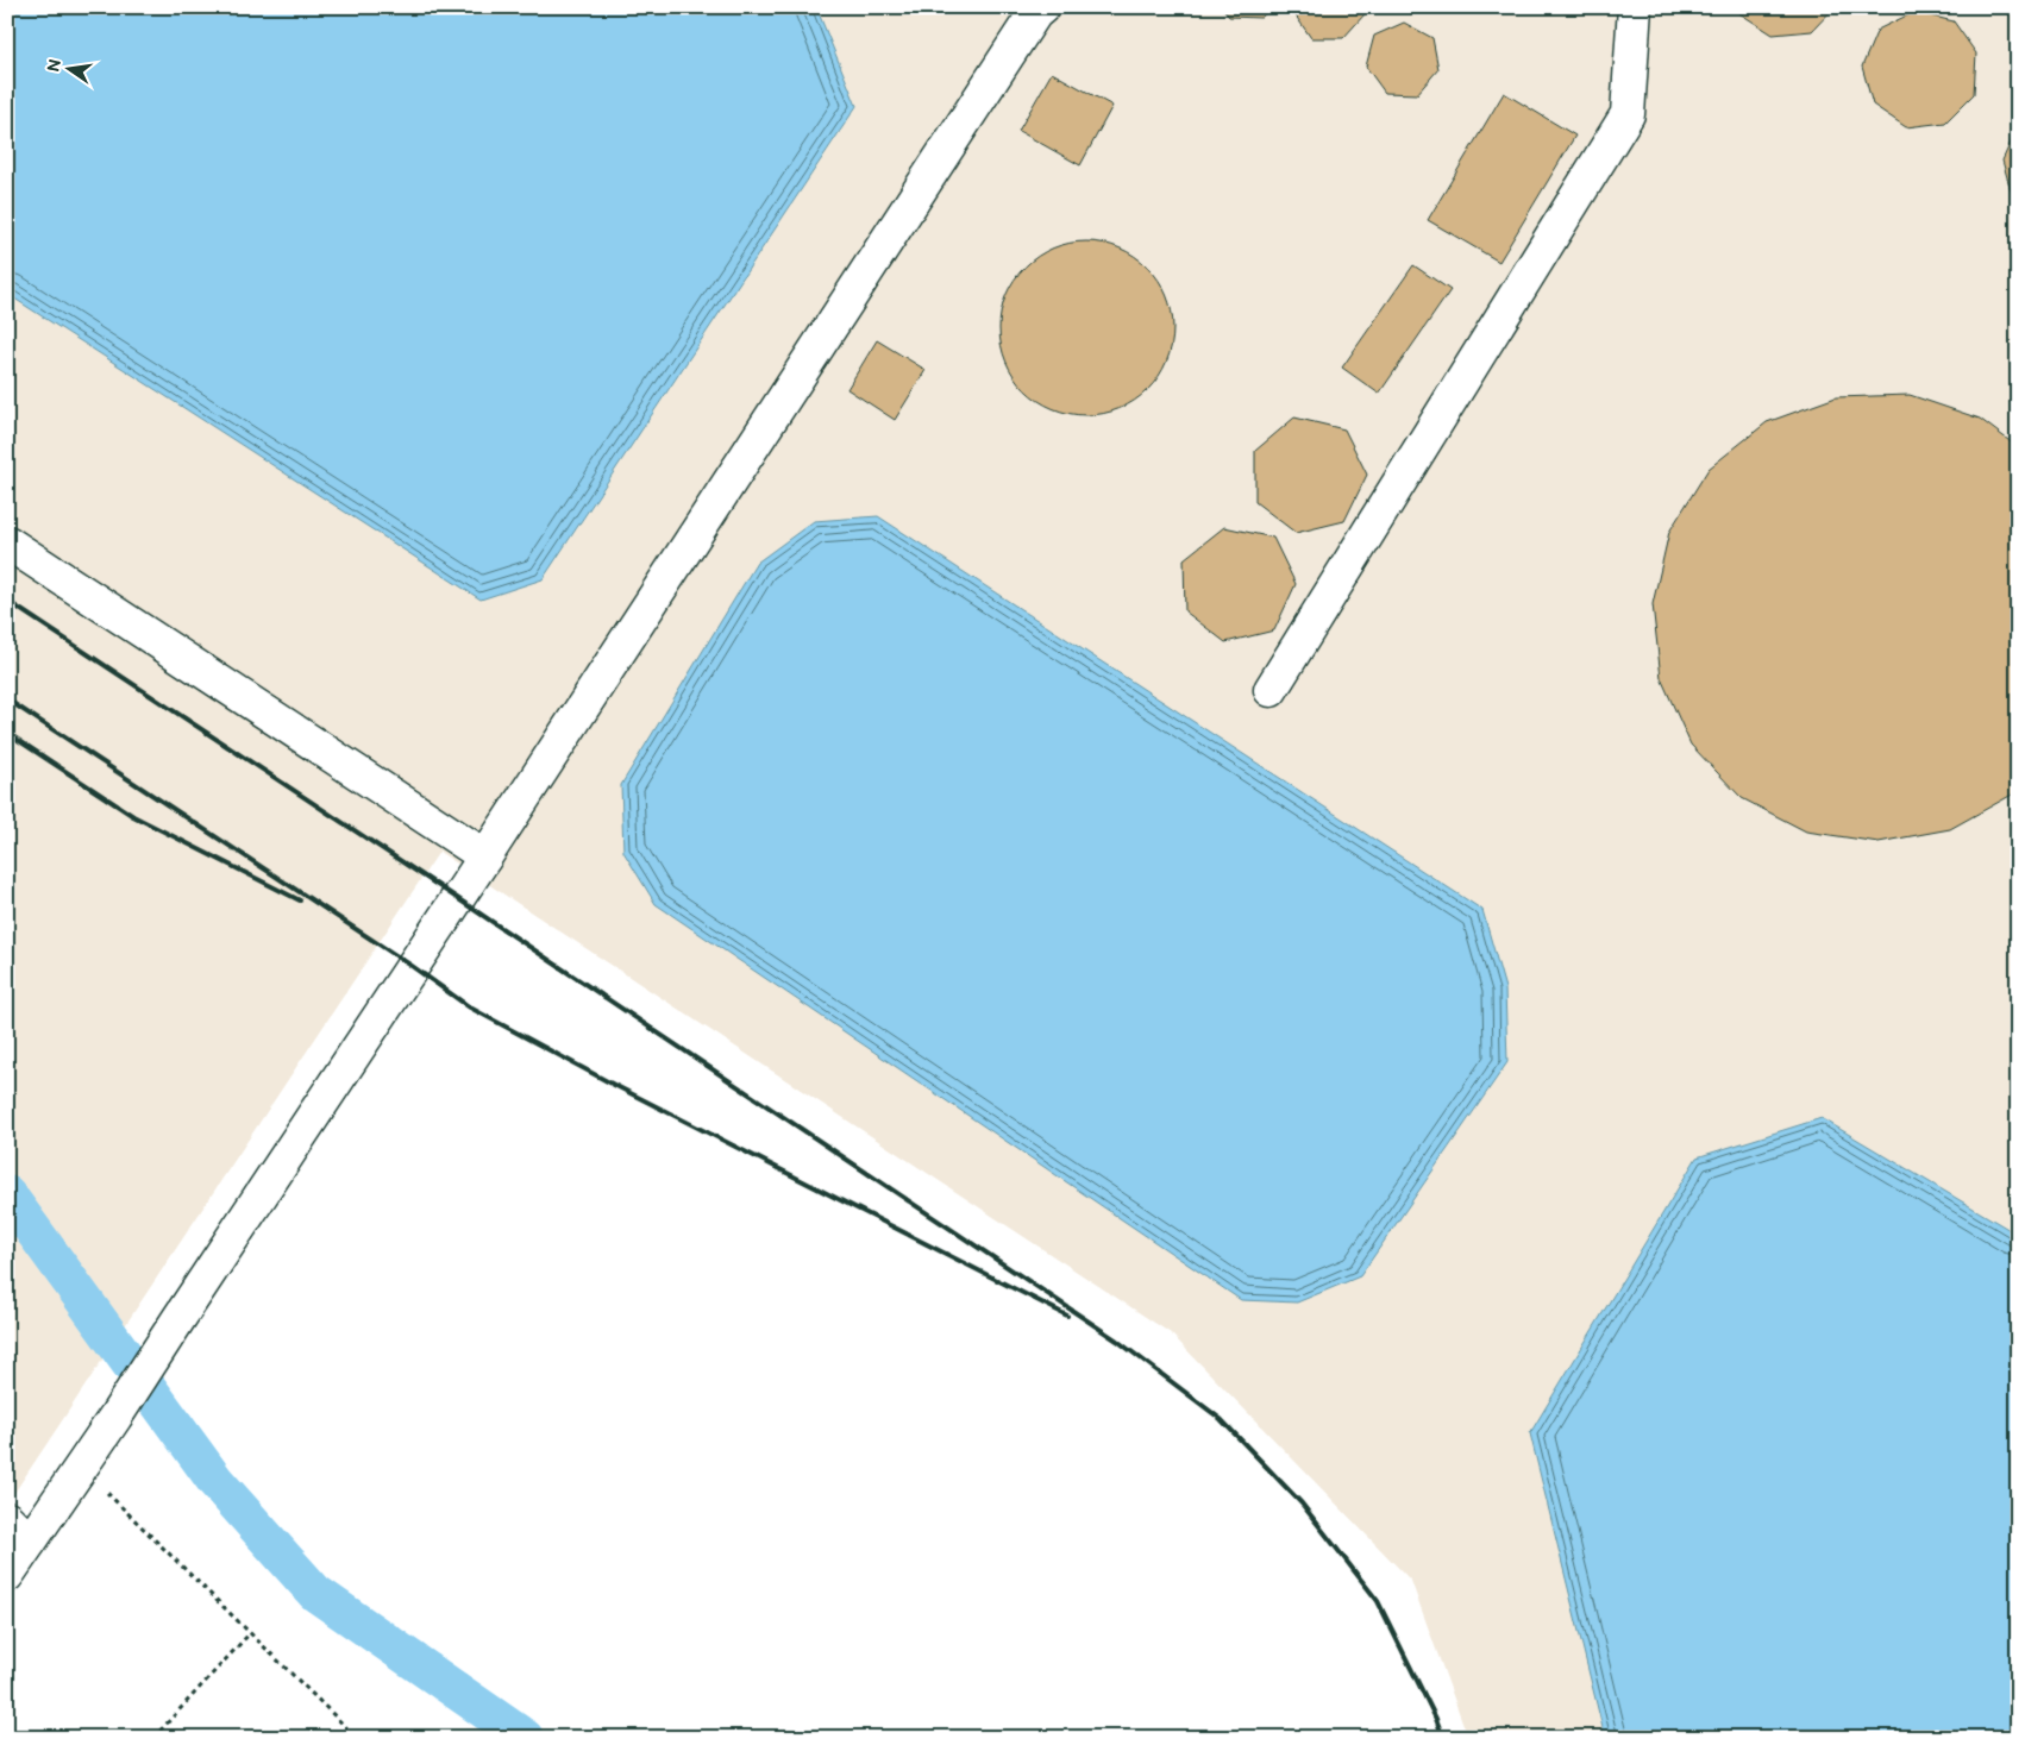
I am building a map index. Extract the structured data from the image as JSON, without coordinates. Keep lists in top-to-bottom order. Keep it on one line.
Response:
{"north":"left"}
